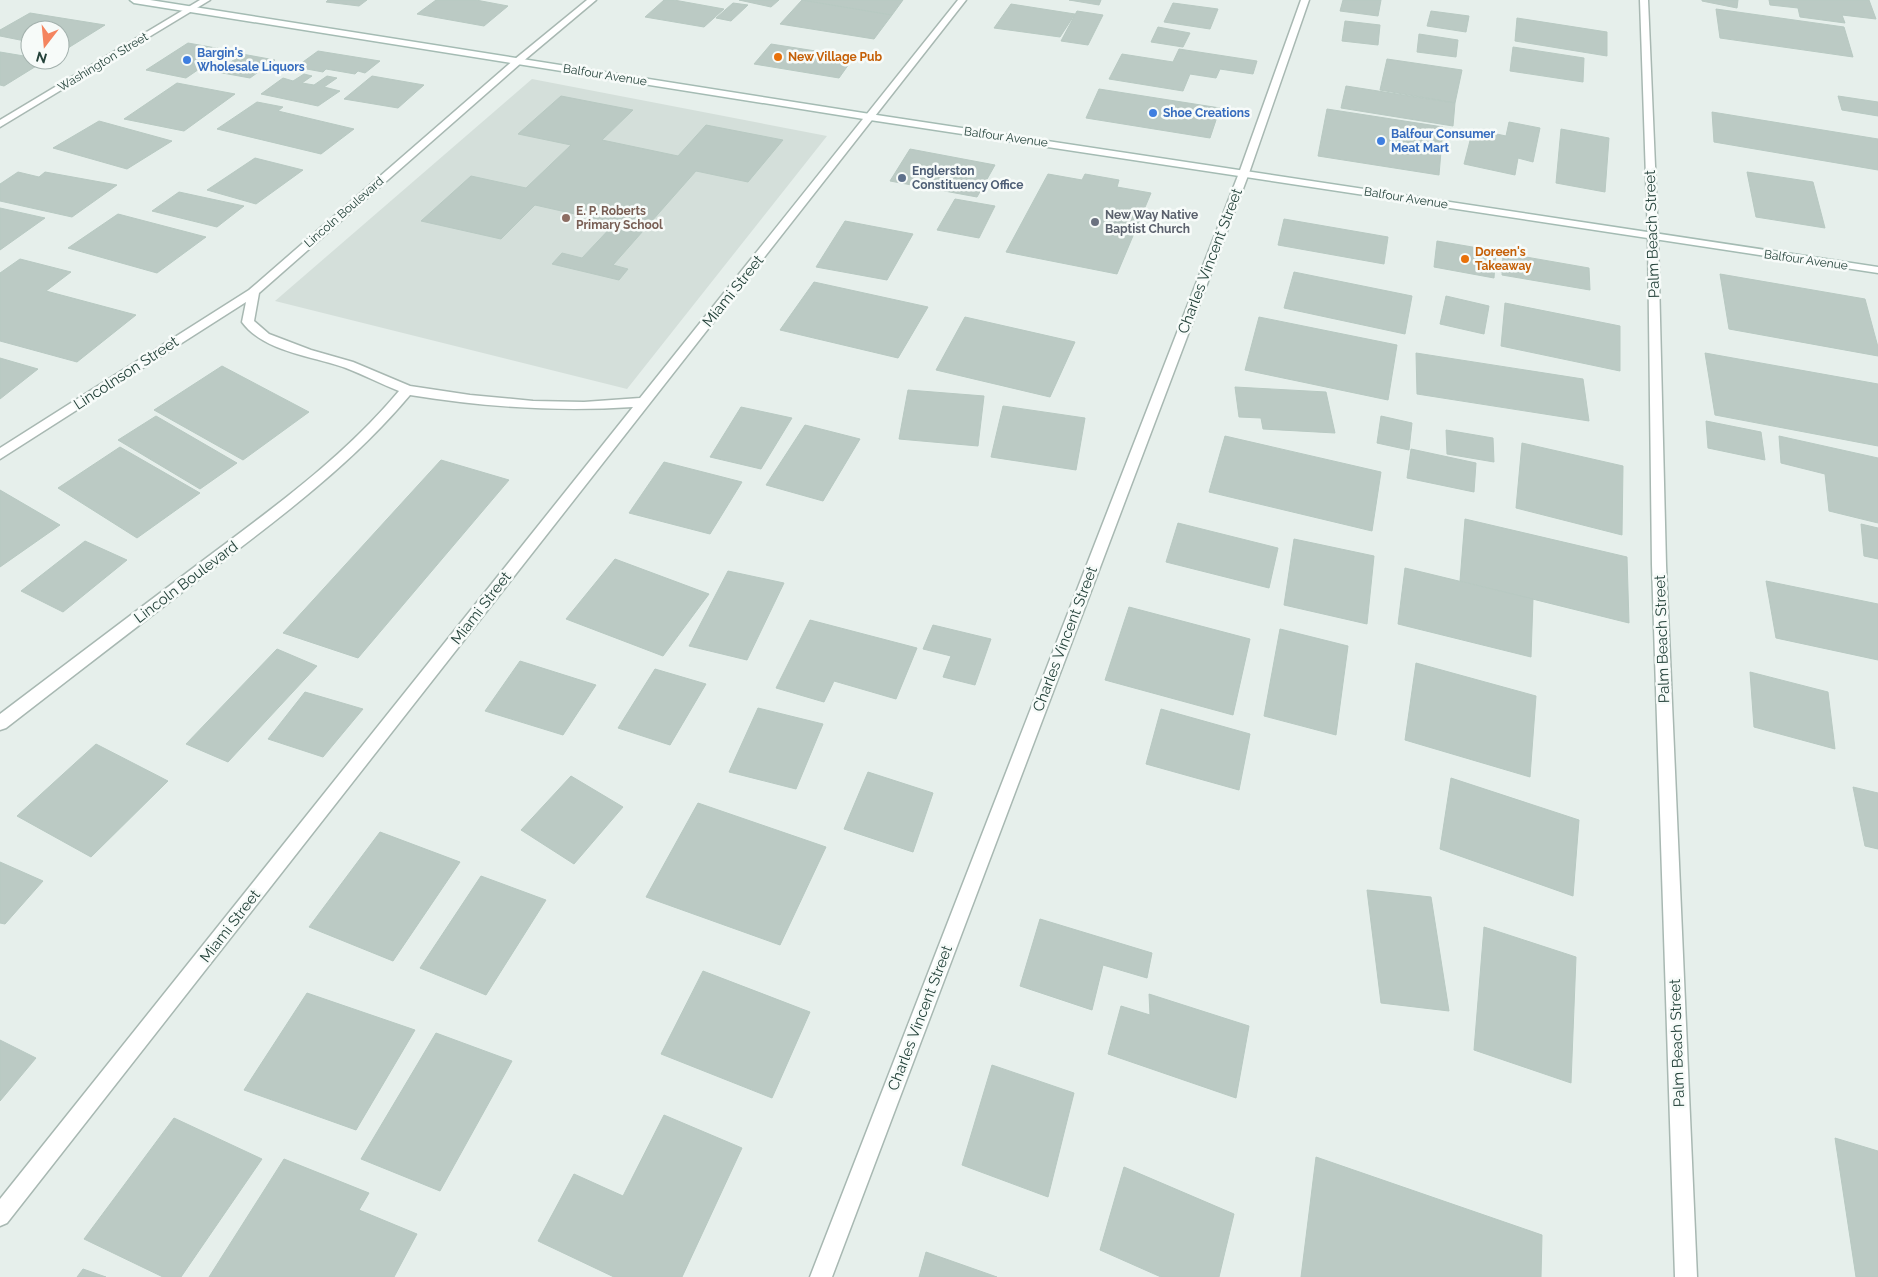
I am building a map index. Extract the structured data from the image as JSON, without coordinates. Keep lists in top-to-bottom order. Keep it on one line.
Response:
{"streets":{"street":["Washington Street","Balfour Avenue","Lincoln Boulevard","Palm Beach Street","Charles Vincent Street","Miami Street","Lincolnson Street"]},"crossings":[["Washington Street","Balfour Avenue"],["Balfour Avenue","Lincoln Boulevard"],["Balfour Avenue","Palm Beach Street"],["Balfour Avenue","Charles Vincent Street"],["Balfour Avenue","Miami Street"],["Lincoln Boulevard","Lincolnson Street"]],"places":["New Village Pub","Bargin's Wholesale Liquors","Shoe Creations","Balfour Consumer Meat Mart","Englerston Constituency Office","E. P. Roberts Primary School","New Way Native Baptist Church","Doreen's Takeaway"],"north":"bottom"}
